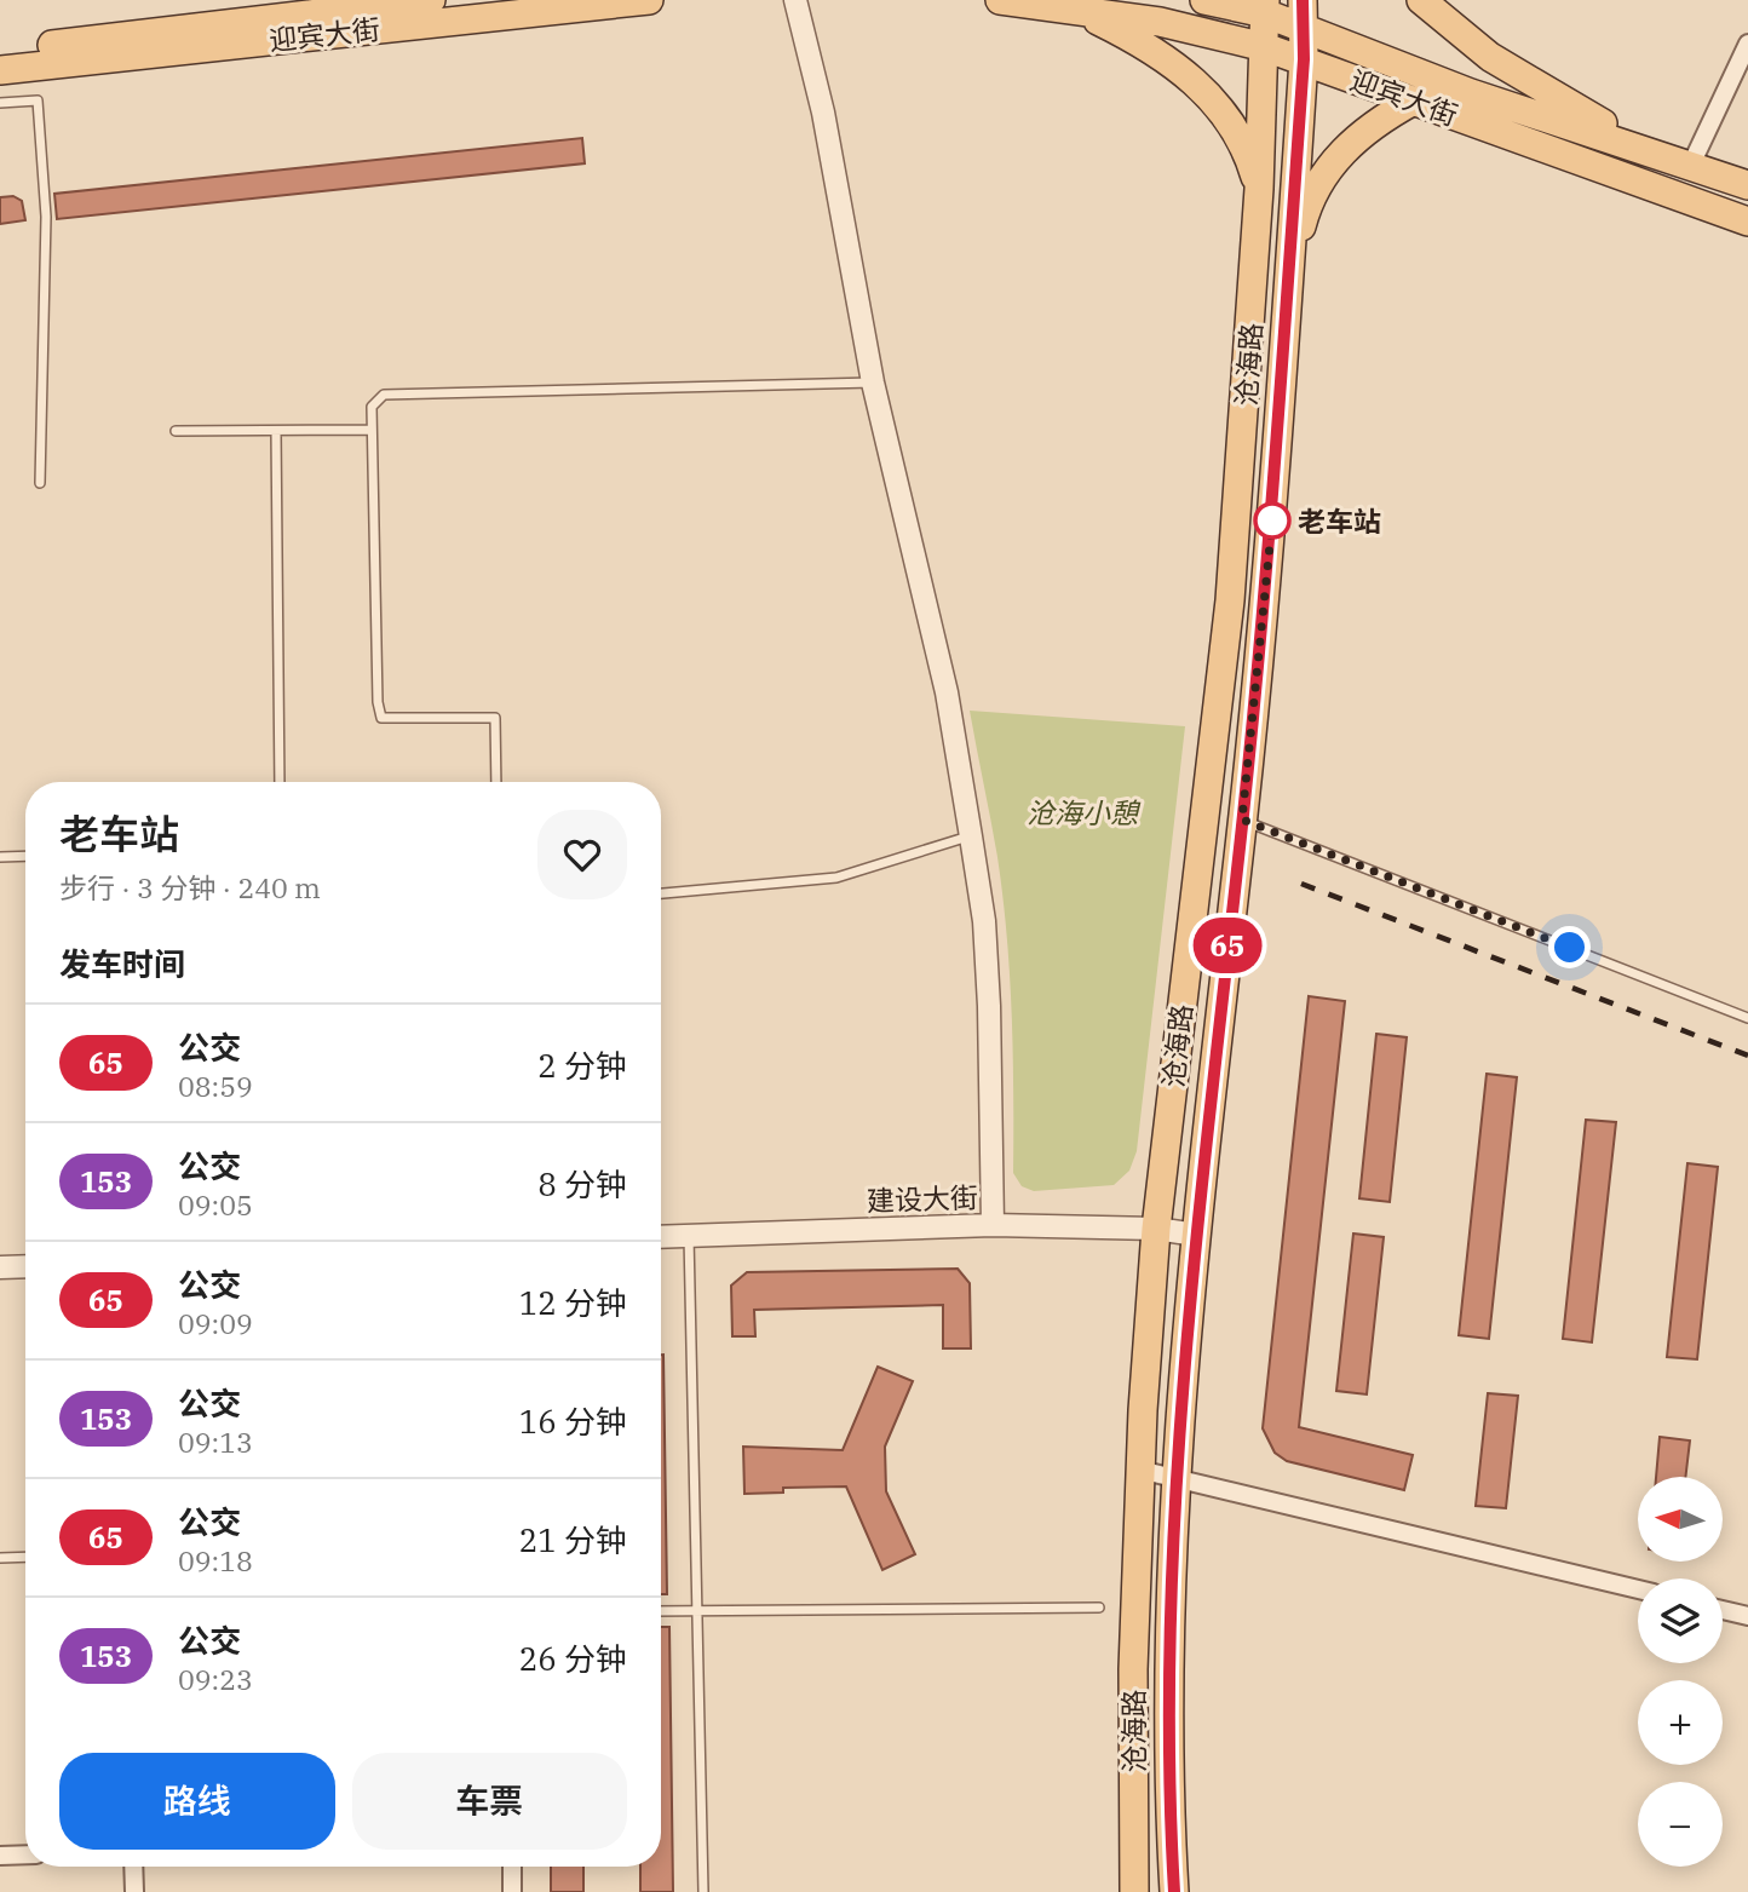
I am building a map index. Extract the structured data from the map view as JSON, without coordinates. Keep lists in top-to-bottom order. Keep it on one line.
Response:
{"streets":{"main road":["迎宾大街","沧海路"],"street":["建设大街"]},"crossings":[["迎宾大街","沧海路"],["沧海路","建设大街"]],"parks":["沧海小憩"],"places":["老车站"],"lines":["bus line 65"],"north":"left","page":{"on_map":"65","heading":[["老车站","步行 · 3 分钟 · 240 m"],"发车时间"],"list":[{"mark":"65","name":"公交","note":"08:59","value":"2 分钟"},{"mark":"153","name":"公交","note":"09:05","value":"8 分钟"},{"mark":"65","name":"公交","note":"09:09","value":"12 分钟"},{"mark":"153","name":"公交","note":"09:13","value":"16 分钟"},{"mark":"65","name":"公交","note":"09:18","value":"21 分钟"},{"mark":"153","name":"公交","note":"09:23","value":"26 分钟"}],"map_buttons":["+","−"],"buttons":["路线","车票"]}}
